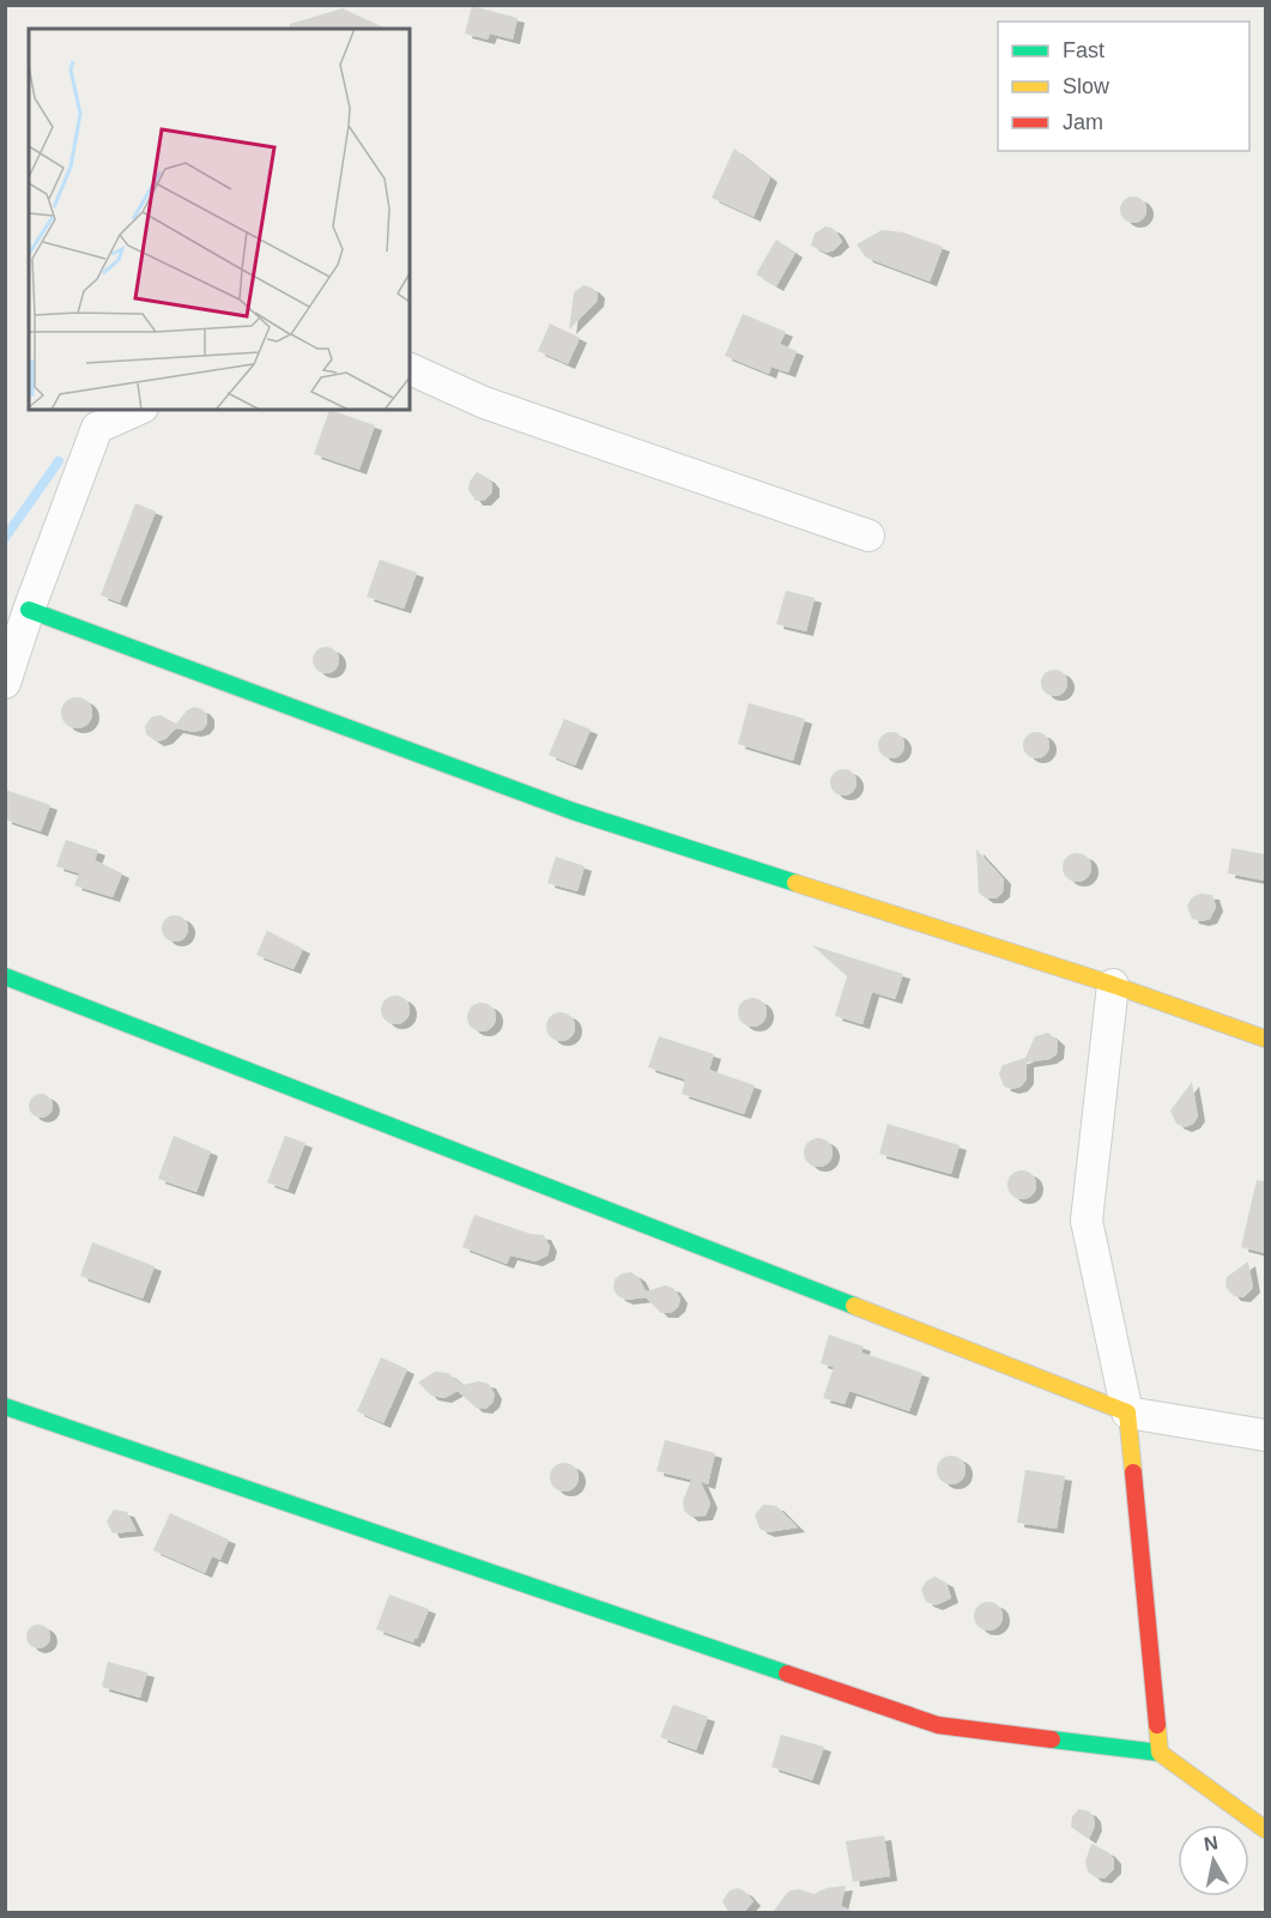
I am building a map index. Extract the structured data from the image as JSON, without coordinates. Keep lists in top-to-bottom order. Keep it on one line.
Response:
{"legend":["Fast","Slow","Jam"],"north":"top"}
